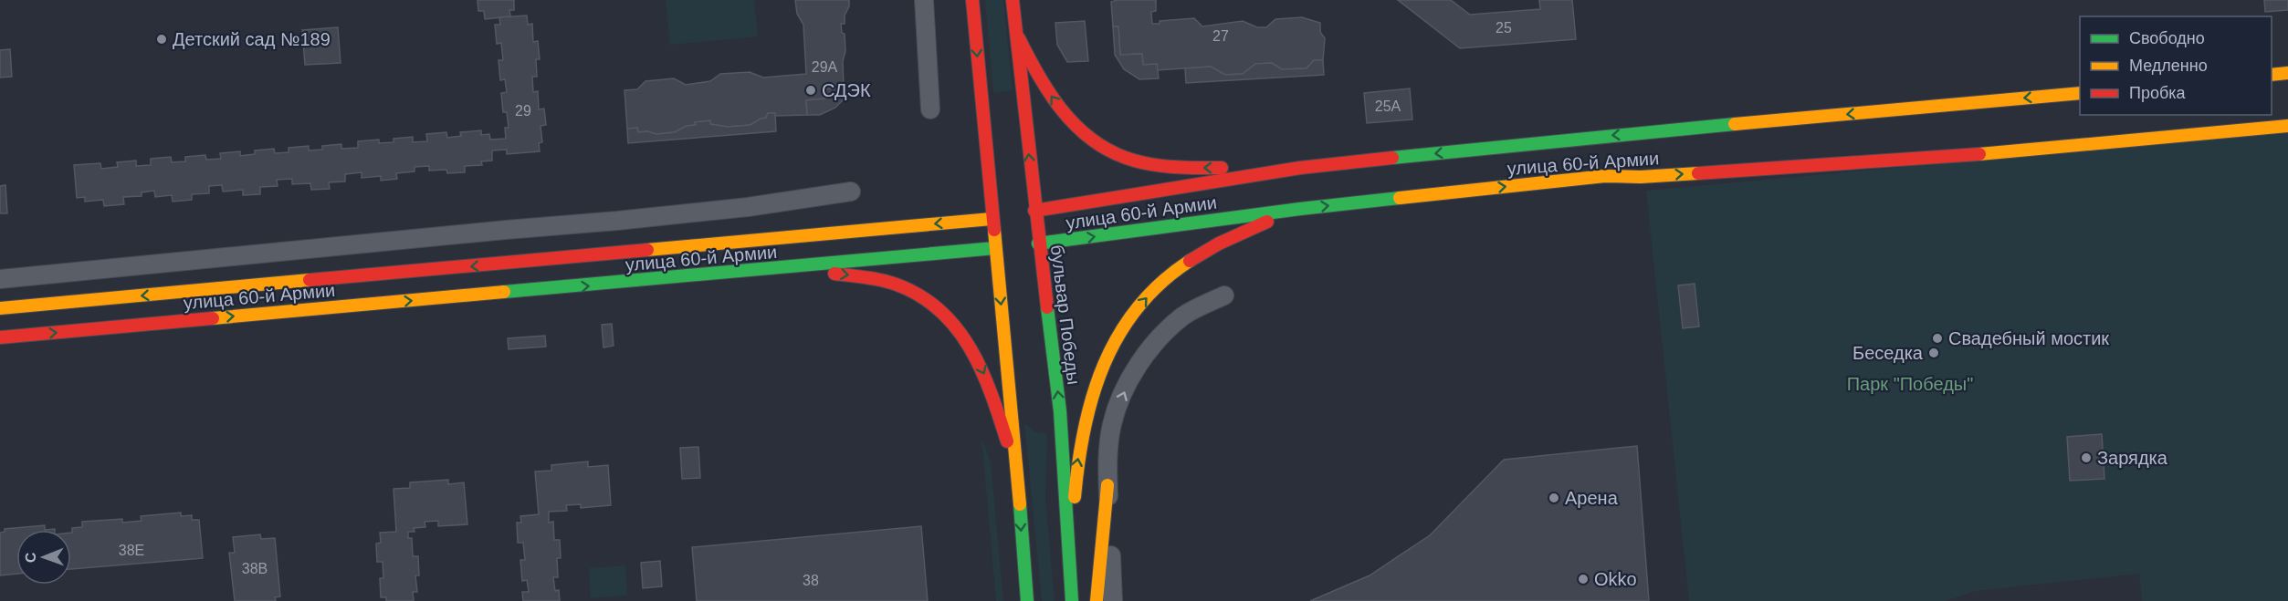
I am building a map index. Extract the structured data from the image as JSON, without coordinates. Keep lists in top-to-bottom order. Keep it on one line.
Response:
{"streets":{"main road":["улица 60-й Армии","бульвар Победы"]},"crossings":[["улица 60-й Армии","бульвар Победы"]],"parks":["Парк \"Победы\""],"places":["Детский сад №189","СДЭК","Свадебный мостик","Беседка","Зарядка","Арена","Okko"],"house_numbers":["25","27","29А","25А","29","38Е","38В","38"],"legend":["Свободно","Медленно","Пробка"],"north":"left"}
